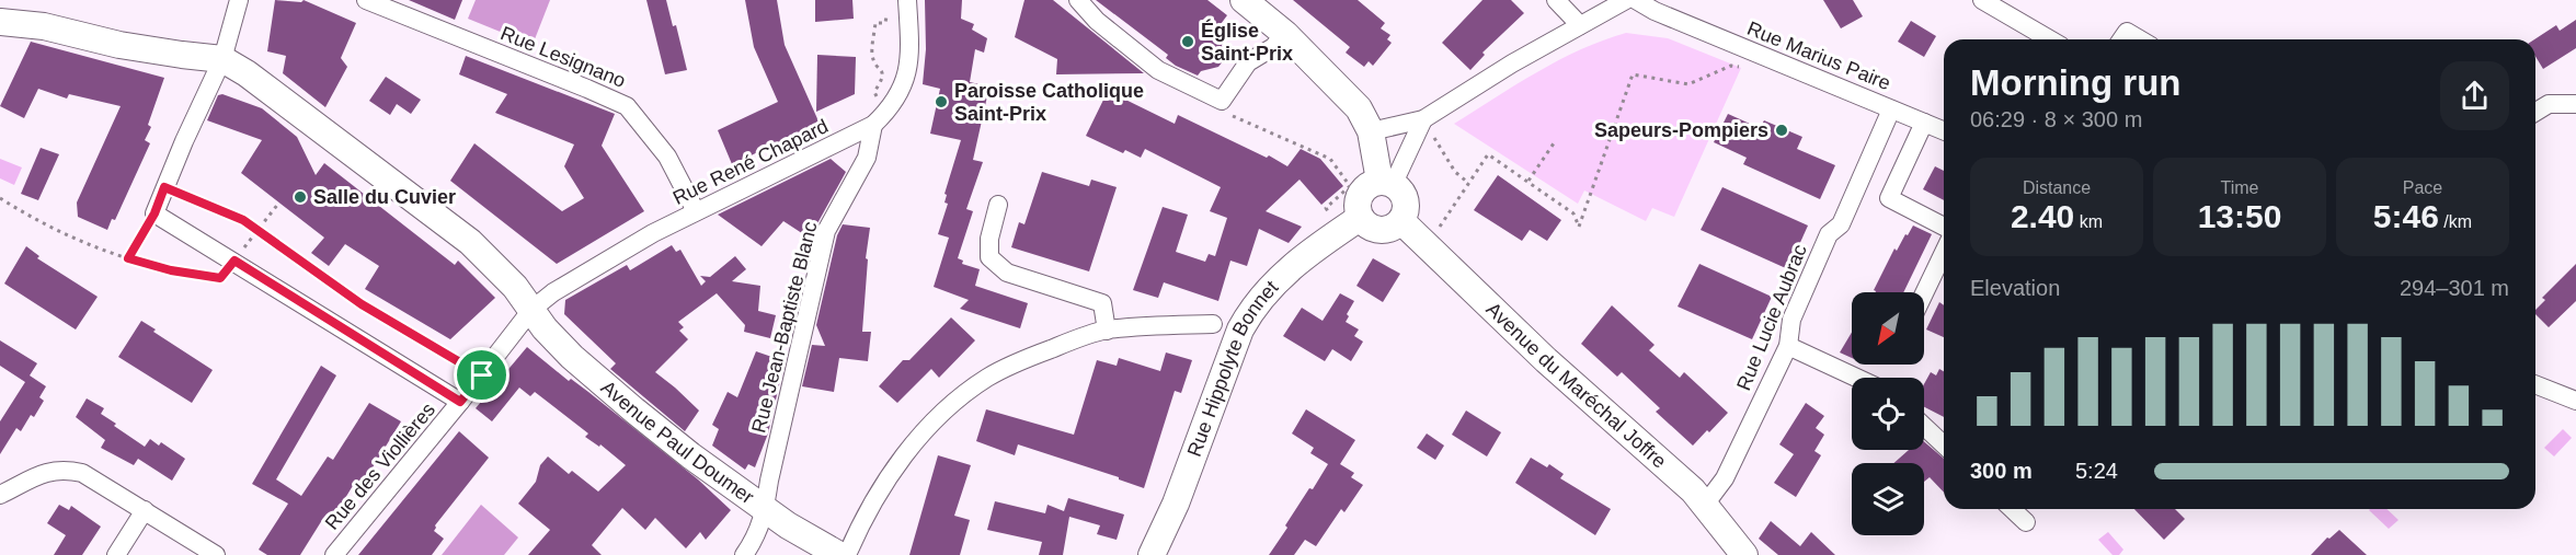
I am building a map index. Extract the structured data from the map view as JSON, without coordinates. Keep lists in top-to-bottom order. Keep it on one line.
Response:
{"streets":{"main road":["Rue Hippolyte Bonnet","Avenue du Maréchal Joffre","Avenue Paul Doumer"],"street":["Rue Marius Paire","Rue Lesignano","Rue René Chapard","Rue Lucie Aubrac","Rue Jean-Baptiste Blanc","Rue des Viollières"]},"crossings":[["Rue Marius Paire","Rue Lucie Aubrac"],["Rue Lesignano","Rue René Chapard"],["Rue René Chapard","Rue Jean-Baptiste Blanc"],["Rue René Chapard","Avenue Paul Doumer"],["Rue René Chapard","Rue des Viollières"],["Rue Lucie Aubrac","Avenue du Maréchal Joffre"],["Rue Jean-Baptiste Blanc","Avenue Paul Doumer"],["Rue Hippolyte Bonnet","Avenue du Maréchal Joffre"],["Avenue Paul Doumer","Rue des Viollières"]],"places":["Église Saint-Prix","Paroisse Catholique Saint-Prix","Sapeurs-Pompiers","Salle du Cuvier"],"north":"bottom left","page":{"heading":["Morning run","06:29 · 8 × 300 m"],"stats":[["Distance","2.40 km"],["Time","13:50"],["Pace","5:46 /km"]],"chart":["Elevation","294–301 m"],"list":[{"name":"300 m","note":"5:24"}]}}
